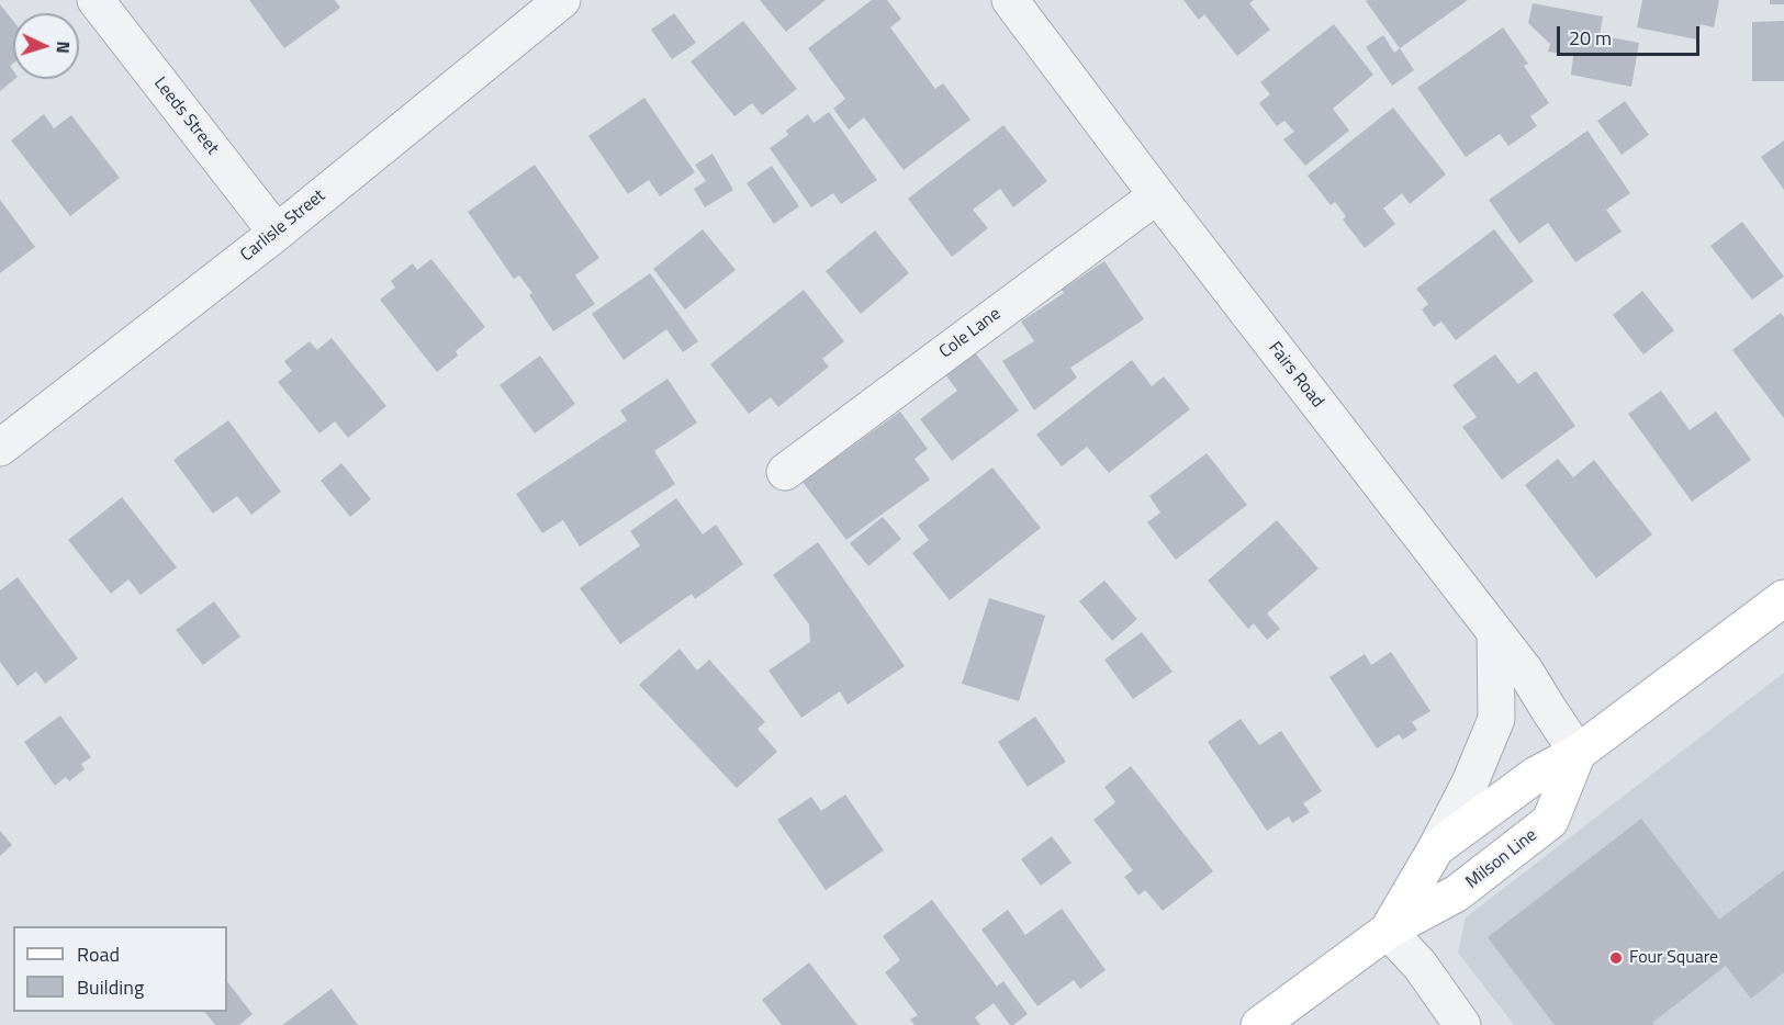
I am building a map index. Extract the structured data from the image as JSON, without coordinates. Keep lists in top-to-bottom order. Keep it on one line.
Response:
{"streets":{"main road":["Milson Line"],"street":["Leeds Street","Carlisle Street","Cole Lane","Fairs Road"]},"crossings":[["Leeds Street","Carlisle Street"],["Cole Lane","Fairs Road"],["Fairs Road","Milson Line"]],"places":["Four Square"],"legend":["Road","Building"],"scale_bar":"20 m","north":"right"}
